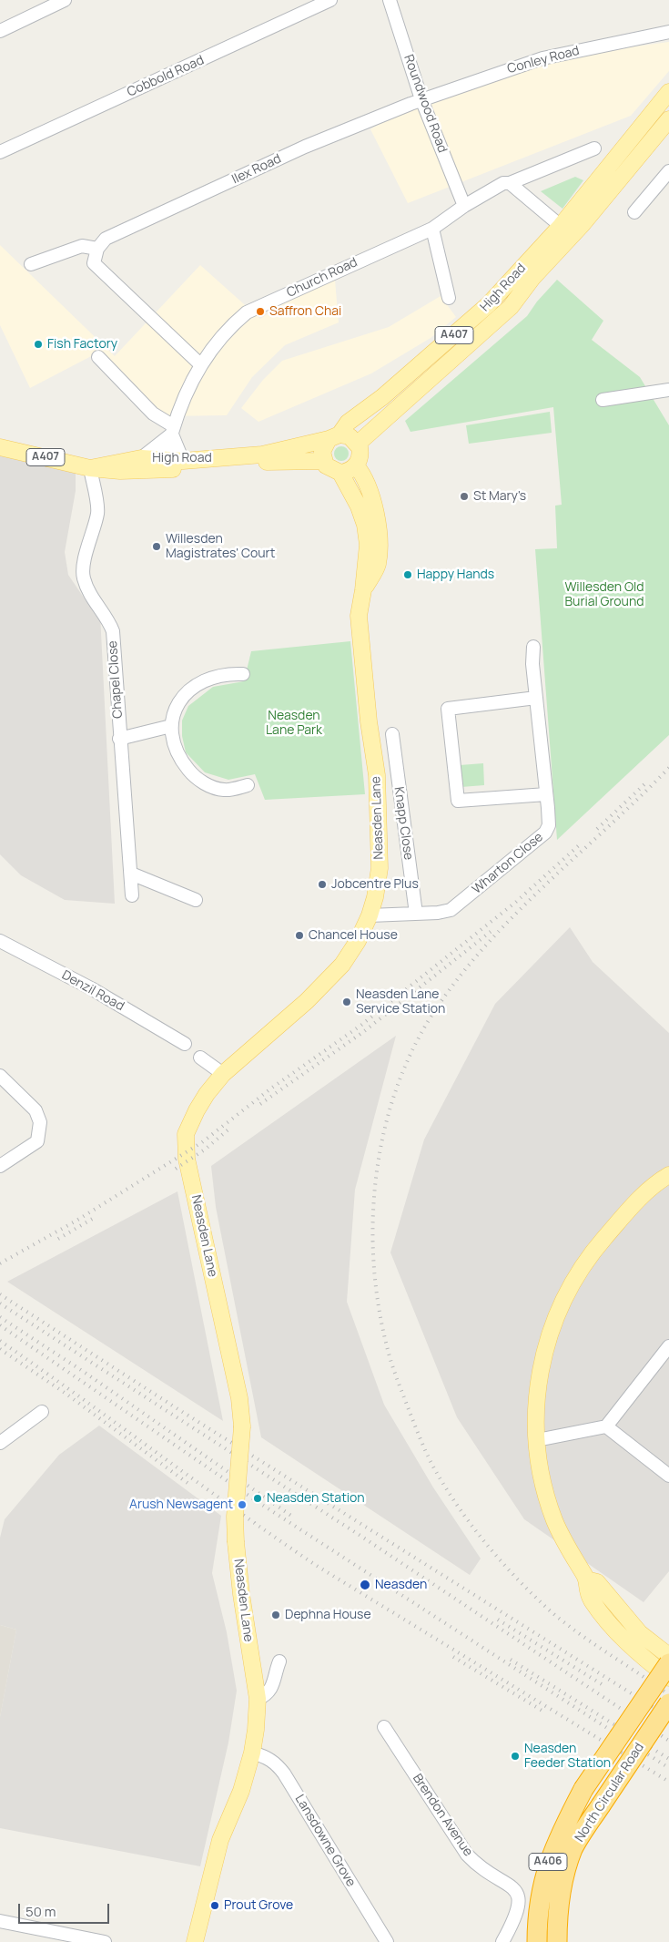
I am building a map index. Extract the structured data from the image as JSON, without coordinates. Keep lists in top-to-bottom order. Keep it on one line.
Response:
{"streets":{"highway":["North Circular Road","A406"],"main road":["High Road","A407","Neasden Lane"],"street":["Conley Road","Cobbold Road","Roundwood Road","Ilex Road","Church Road","Chapel Close","Knapp Close","Wharton Close","Denzil Road","Brendon Avenue","Lansdowne Grove"]},"crossings":[["Conley Road","Roundwood Road"],["Conley Road","Ilex Road"],["Roundwood Road","Ilex Road"],["Roundwood Road","Church Road"],["Church Road","High Road"],["High Road","A407"],["High Road","Chapel Close"],["High Road","Neasden Lane"],["Neasden Lane","Wharton Close"],["Neasden Lane","Lansdowne Grove"],["Knapp Close","Wharton Close"]],"parks":["Willesden Old Burial Ground","Neasden Lane Park"],"places":["Saffron Chai","Fish Factory","St Mary's","Willesden Magistrates' Court","Happy Hands","Jobcentre Plus","Chancel House","Neasden Lane Service Station","Neasden Station","Arush Newsagent","Neasden","Dephna House","Neasden Feeder Station","Prout Grove"],"scale_bar":"50 m"}
